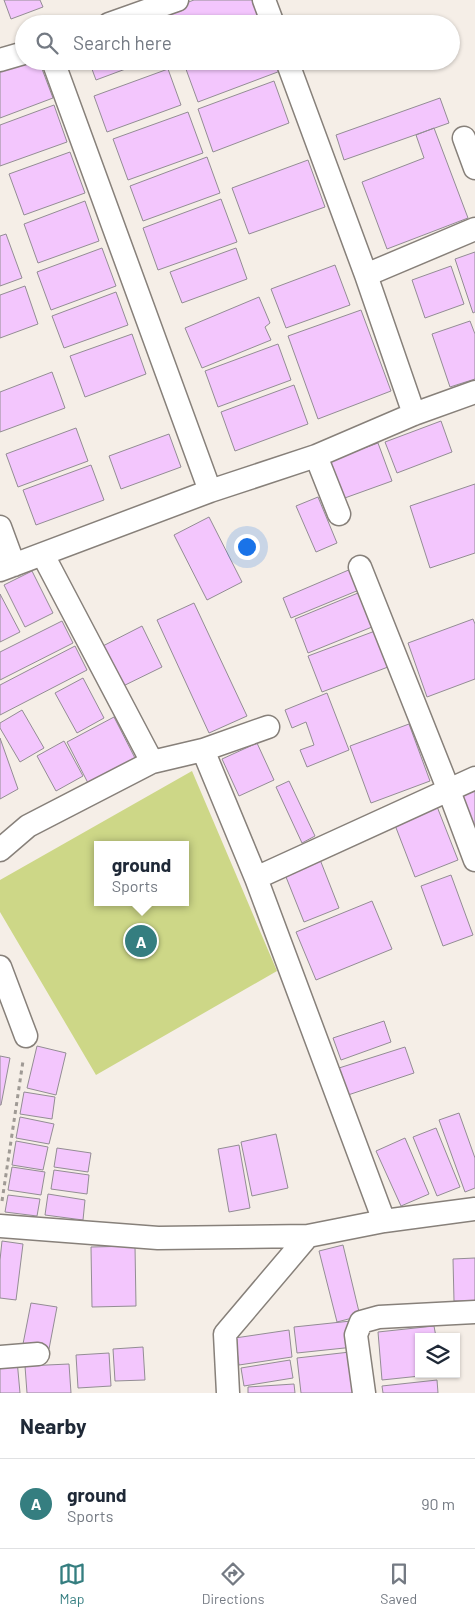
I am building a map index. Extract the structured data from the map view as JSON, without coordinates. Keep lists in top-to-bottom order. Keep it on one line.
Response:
{"page":{"search":"Search here","popup":["ground","Sports"],"pins":"A","heading":"Nearby","list":[{"mark":"A","name":"ground","note":"Sports","value":"90 m"}],"nav":["Map","Directions","Saved"]}}
